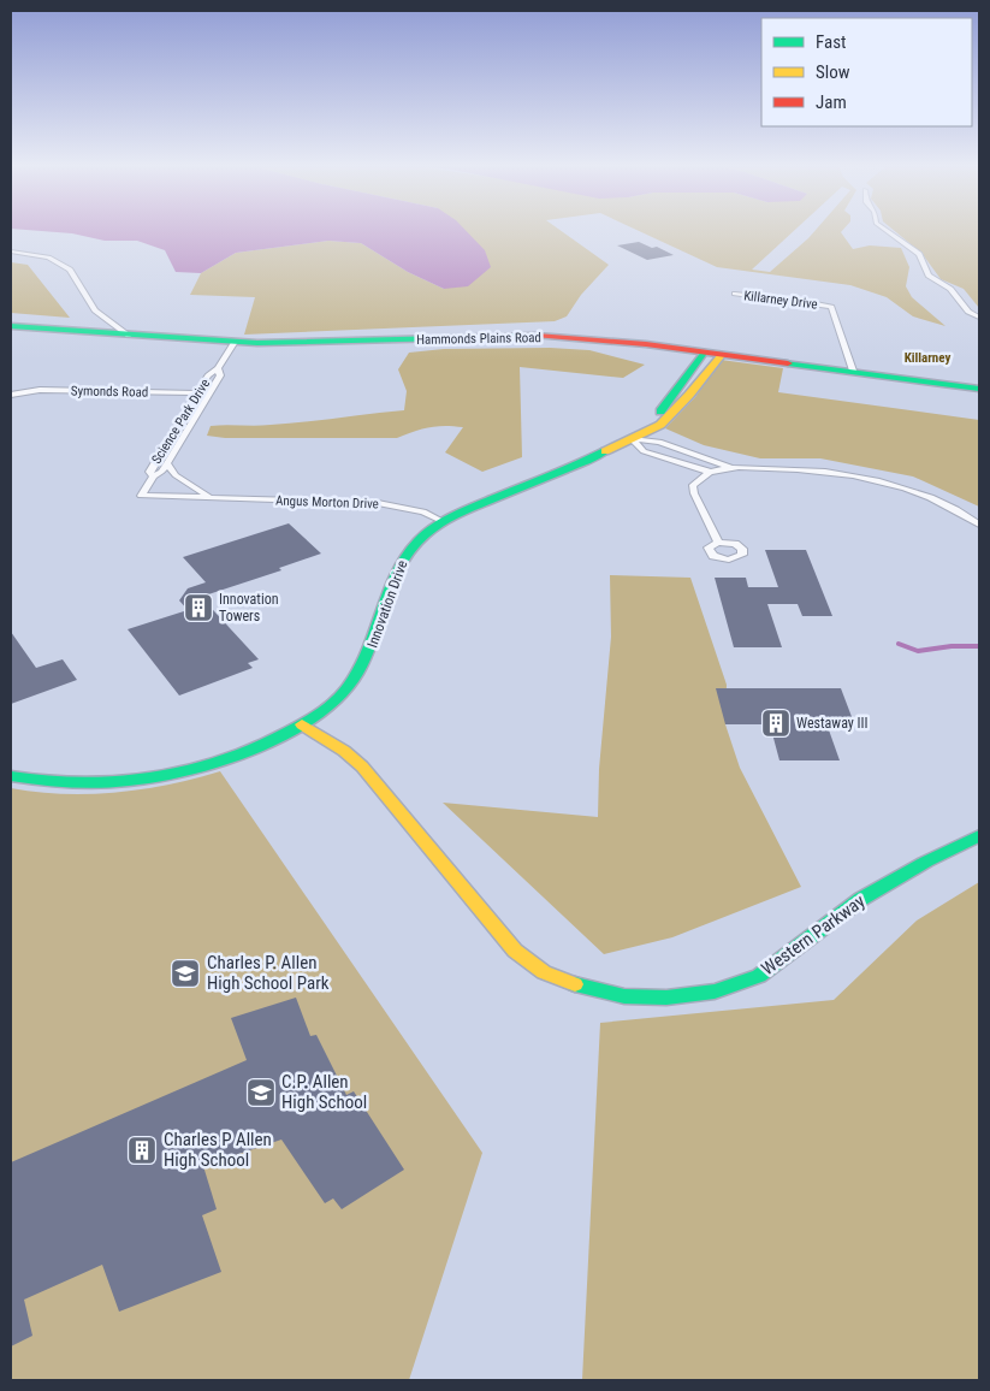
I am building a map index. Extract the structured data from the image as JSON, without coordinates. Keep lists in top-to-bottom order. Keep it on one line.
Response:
{"streets":{"street":["Killarney Drive","Hammonds Plains Road","Symonds Road","Science Park Drive","Angus Morton Drive","Innovation Drive","Western Parkway"]},"crossings":[["Killarney Drive","Hammonds Plains Road"],["Hammonds Plains Road","Science Park Drive"],["Hammonds Plains Road","Innovation Drive"],["Symonds Road","Science Park Drive"],["Science Park Drive","Angus Morton Drive"],["Angus Morton Drive","Innovation Drive"],["Innovation Drive","Western Parkway"]],"districts":["Killarney"],"places":{"building":["Innovation Towers","Westaway III","Charles P Allen High School"],"school or university":["Charles P. Allen High School Park","C.P. Allen High School"]},"legend":["Fast","Slow","Jam"]}
